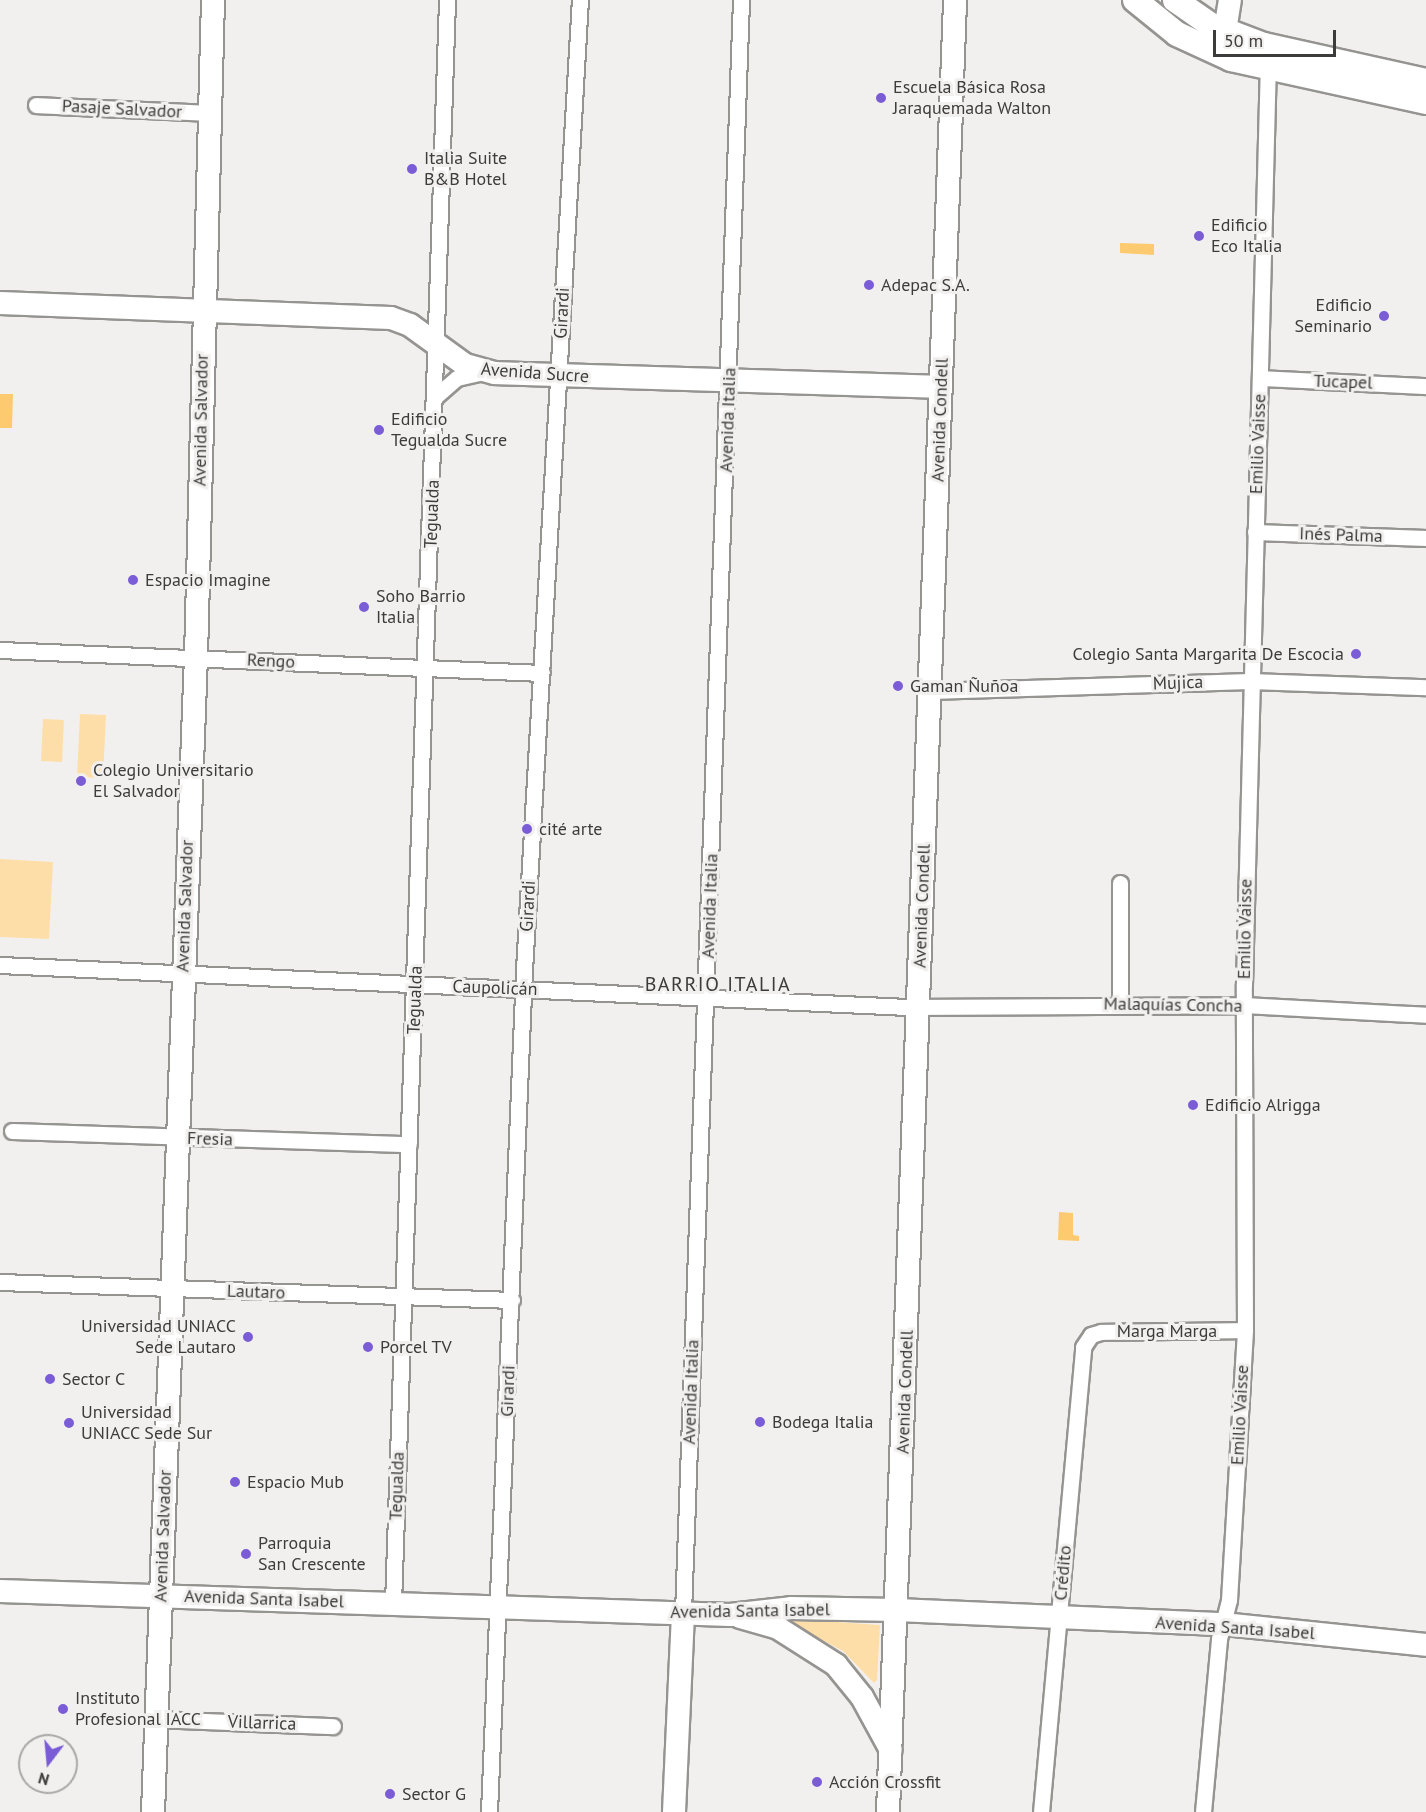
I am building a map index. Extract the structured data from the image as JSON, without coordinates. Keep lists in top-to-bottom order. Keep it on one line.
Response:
{"streets":{"main road":["Avenida Sucre","Avenida Salvador","Avenida Italia","Avenida Condell","Avenida Santa Isabel"],"street":["Pasaje Salvador","Girardi","Tucapel","Emilio Vaisse","Tegualda","Inés Palma","Rengo","Mujica","Caupolicán","Malaquías Concha","Fresia","Lautaro","Marga Marga","Crédito","Villarrica"]},"crossings":[["Pasaje Salvador","Avenida Salvador"],["Girardi","Avenida Sucre"],["Girardi","Rengo"],["Girardi","Caupolicán"],["Girardi","Lautaro"],["Girardi","Avenida Santa Isabel"],["Avenida Sucre","Avenida Salvador"],["Avenida Sucre","Avenida Italia"],["Avenida Sucre","Avenida Condell"],["Avenida Sucre","Tegualda"],["Tucapel","Emilio Vaisse"],["Avenida Salvador","Rengo"],["Avenida Salvador","Caupolicán"],["Avenida Salvador","Fresia"],["Avenida Salvador","Lautaro"],["Avenida Salvador","Avenida Santa Isabel"],["Avenida Salvador","Villarrica"],["Avenida Italia","Caupolicán"],["Avenida Italia","Avenida Santa Isabel"],["Avenida Condell","Mujica"],["Avenida Condell","Caupolicán"],["Avenida Condell","Malaquías Concha"],["Avenida Condell","Avenida Santa Isabel"],["Emilio Vaisse","Inés Palma"],["Emilio Vaisse","Mujica"],["Emilio Vaisse","Malaquías Concha"],["Emilio Vaisse","Marga Marga"],["Emilio Vaisse","Avenida Santa Isabel"],["Tegualda","Rengo"],["Tegualda","Caupolicán"],["Tegualda","Fresia"],["Tegualda","Lautaro"],["Tegualda","Avenida Santa Isabel"],["Caupolicán","Malaquías Concha"],["Marga Marga","Crédito"],["Crédito","Avenida Santa Isabel"]],"districts":["BARRIO ITALIA"],"places":["Escuela Básica Rosa Jaraquemada Walton","Italia Suite B&B Hotel","Edificio Eco Italia","Adepac S.A.","Edificio Seminario","Edificio Tegualda Sucre","Espacio Imagine","Soho Barrio Italia","Colegio Santa Margarita De Escocia","Gaman Ñuñoa","Colegio Universitario El Salvador","cité arte","Edificio Alrigga","Universidad UNIACC Sede Lautaro","Porcel TV","Sector C","Bodega Italia","Universidad UNIACC Sede Sur","Espacio Mub","Parroquia San Crescente","Instituto Profesional IACC","Acción Crossfit","Sector G"],"scale_bar":"50 m","north":"bottom"}
